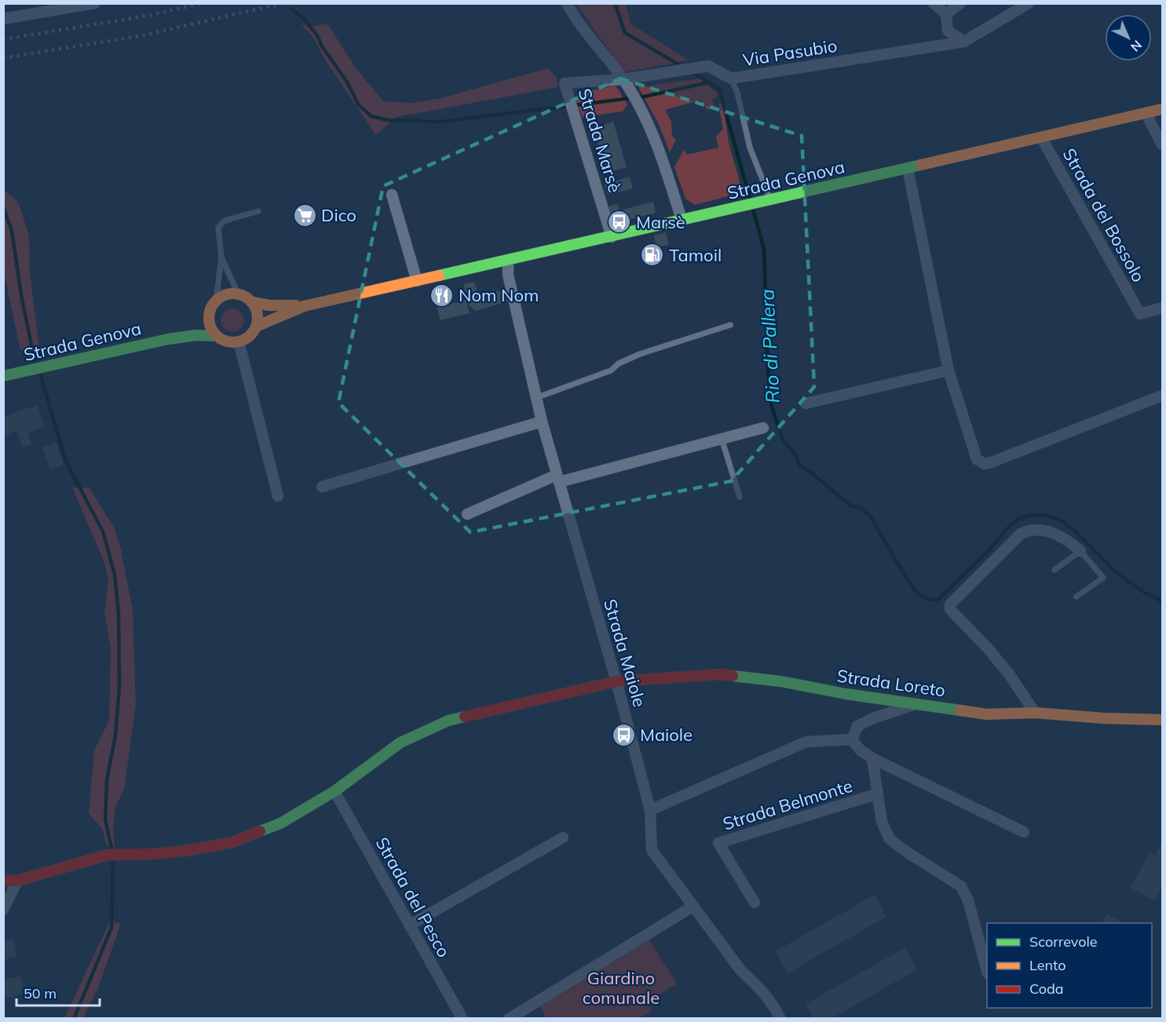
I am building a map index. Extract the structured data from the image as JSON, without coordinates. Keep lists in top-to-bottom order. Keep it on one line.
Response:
{"streets":{"main road":["Strada Genova","Strada Loreto"],"street":["Via Pasubio","Strada Marsè","Strada del Bossolo","Strada Maiole","Strada Belmonte","Strada del Pesco"]},"crossings":[["Via Pasubio","Strada Marsè"],["Strada Marsè","Strada Genova"],["Strada Genova","Strada del Bossolo"],["Strada Genova","Strada Maiole"],["Strada Maiole","Strada Loreto"],["Strada Loreto","Strada del Pesco"]],"water":["Rio di Pallera"],"parks":["Giardino comunale"],"places":{"supermarket":["Dico"],"bus stop":["Marsè","Maiole"],"fuel station":["Tamoil"],"restaurant":["Nom Nom"]},"legend":["Scorrevole","Lento","Coda"],"scale_bar":"50 m","north":"bottom right"}
